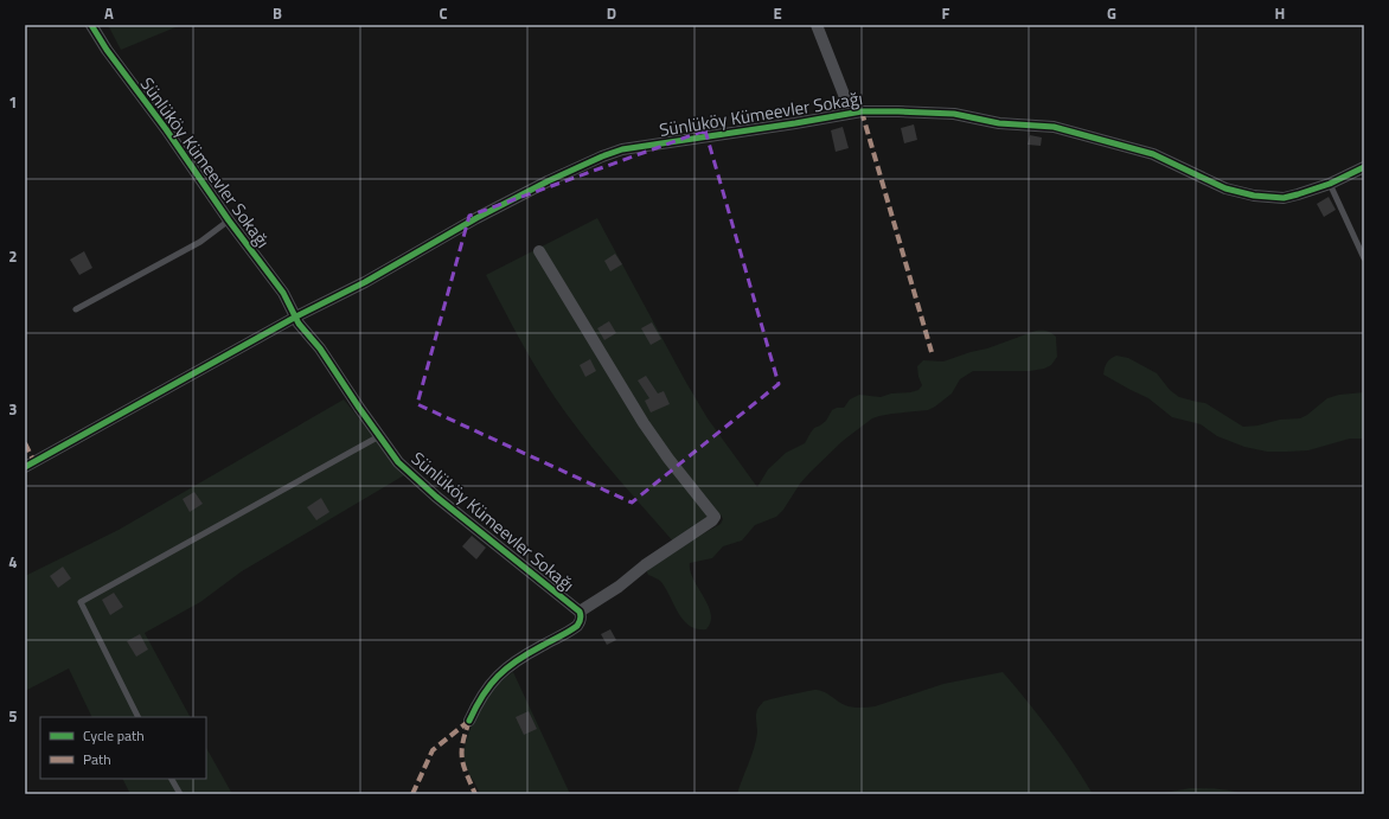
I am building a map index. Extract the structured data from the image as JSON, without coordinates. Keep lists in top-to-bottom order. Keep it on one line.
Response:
{"streets":{"street":["Sünlüköy Kümeevler Sokağı"]},"legend":["Cycle path","Path"],"grid":{"columns":["A","B","C","D","E","F","G","H"],"rows":["1","2","3","4","5"]}}
